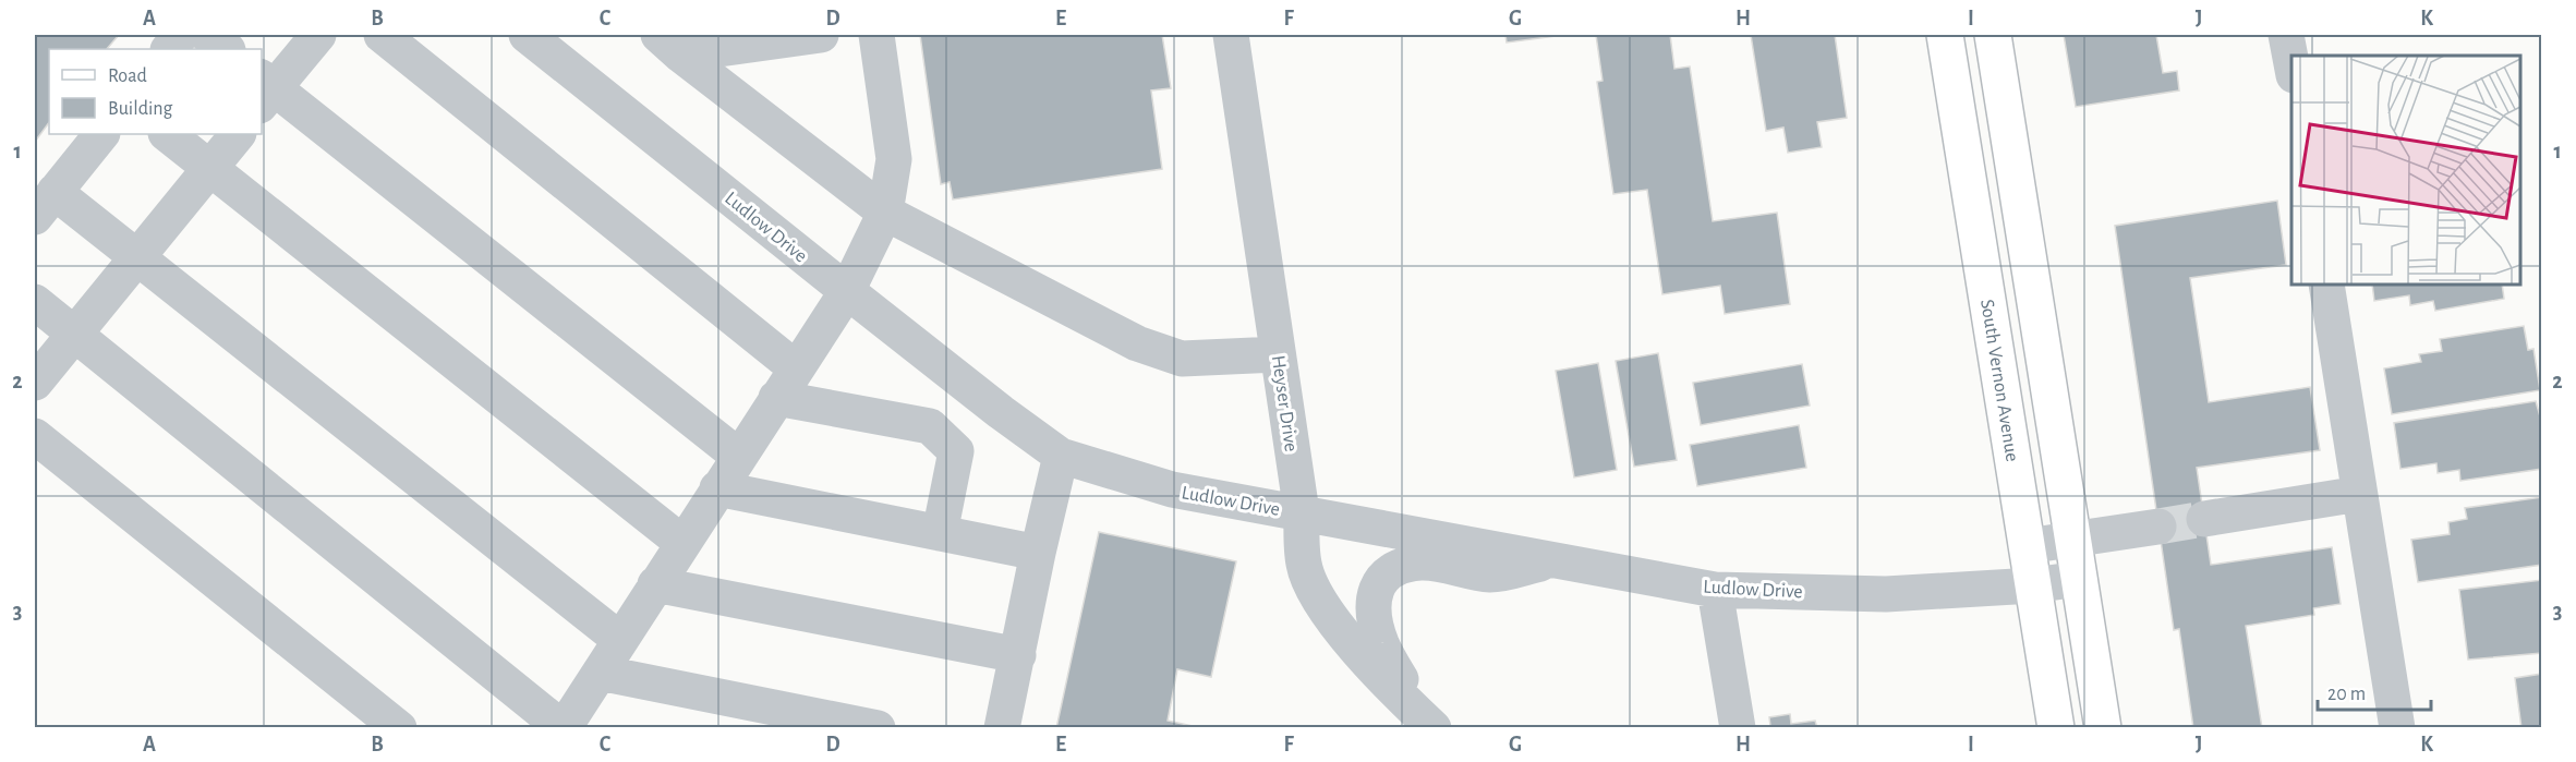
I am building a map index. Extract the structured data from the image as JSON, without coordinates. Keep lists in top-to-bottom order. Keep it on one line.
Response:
{"streets":{"main road":["South Vernon Avenue"],"street":["Ludlow Drive","Heyser Drive"]},"crossings":[["Ludlow Drive","South Vernon Avenue"],["Ludlow Drive","Heyser Drive"]],"legend":["Road","Building"],"scale_bar":"20 m","grid":{"columns":["A","B","C","D","E","F","G","H","I","J","K"],"rows":["1","2","3"]}}
